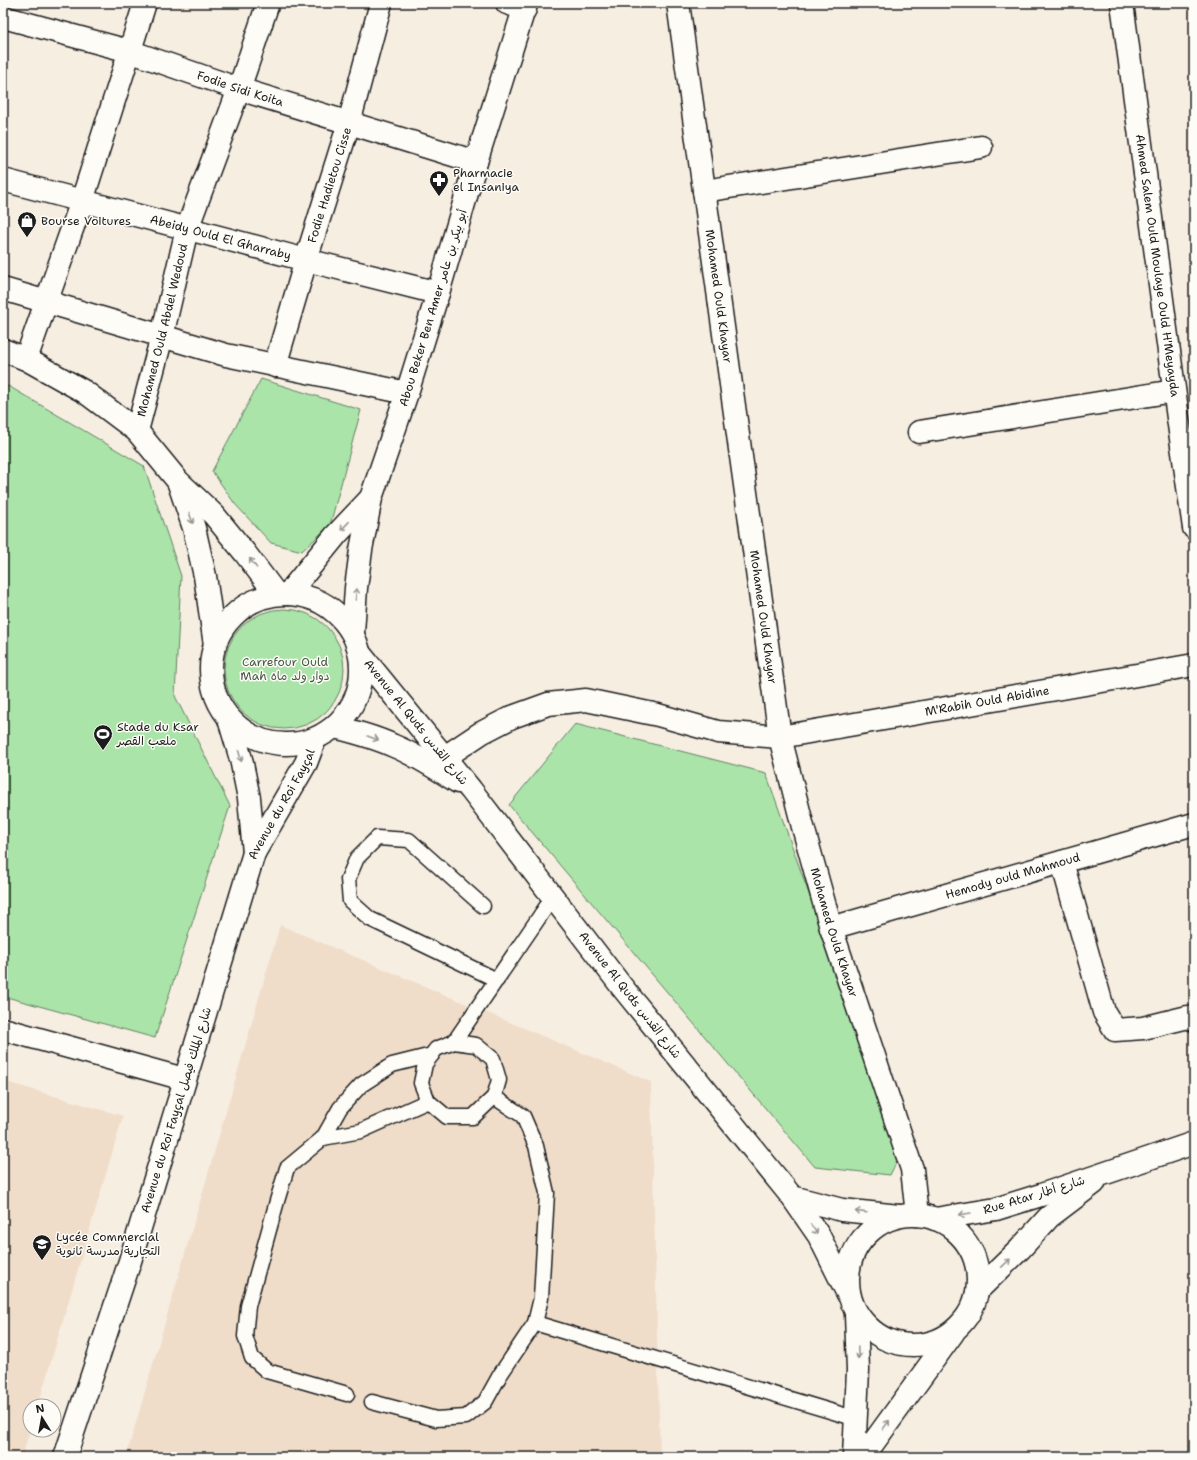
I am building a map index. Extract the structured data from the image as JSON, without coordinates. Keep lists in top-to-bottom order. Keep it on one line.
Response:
{"streets":{"street":["Fodie Sidi Koita","Fodie Hadietou Cisse","Abeidy Ould El Gharraby","Ahmed Salem Ould Moulaye Ould H'Meyayda","Mohamed Ould Khayar","Abou Beker Ben Amer أبو بيكر بن عامر","Mohamed Ould Abdel Wedoud","M'Rabih Ould Abidine","Avenue Al Quds شارع القدس","Avenue du Roi Fayçal","Hemody ould Mahmoud","Avenue du Roi Fayçal شارع الملك فيصل","Rue Atar شارع أطار"]},"crossings":[["Fodie Sidi Koita","Fodie Hadietou Cisse"],["Fodie Sidi Koita","Abou Beker Ben Amer أبو بيكر بن عامر"],["Fodie Sidi Koita","Mohamed Ould Abdel Wedoud"],["Fodie Hadietou Cisse","Abeidy Ould El Gharraby"],["Abeidy Ould El Gharraby","Abou Beker Ben Amer أبو بيكر بن عامر"],["Abeidy Ould El Gharraby","Mohamed Ould Abdel Wedoud"],["Mohamed Ould Khayar","M'Rabih Ould Abidine"],["Mohamed Ould Khayar","Avenue Al Quds شارع القدس"],["Mohamed Ould Khayar","Hemody ould Mahmoud"],["Mohamed Ould Khayar","Rue Atar شارع أطار"],["M'Rabih Ould Abidine","Avenue Al Quds شارع القدس"],["Avenue Al Quds شارع القدس","Rue Atar شارع أطار"],["Avenue du Roi Fayçal","Avenue du Roi Fayçal شارع الملك فيصل"]],"one_way":["Avenue du Roi Fayçal"],"parks":["Carrefour Ould Mah دوار ولد ماه"],"places":{"pharmacy":["Pharmacie el Insaniya"],"shop":["Bourse Voitures"],"sports":["Stade du Ksar ملعب القصر"],"school or university":["Lycée Commercial التجارية مدرسة ثانوية"]},"north":"top"}
